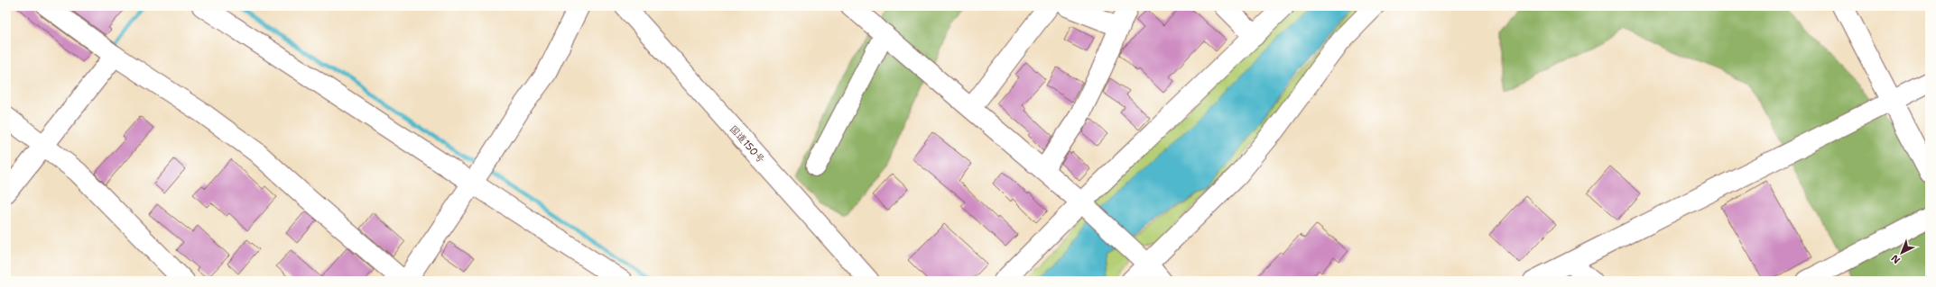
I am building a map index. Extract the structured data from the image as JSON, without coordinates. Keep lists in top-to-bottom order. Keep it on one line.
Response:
{"streets":{"main road":["国道150号"]},"north":"bottom left"}
